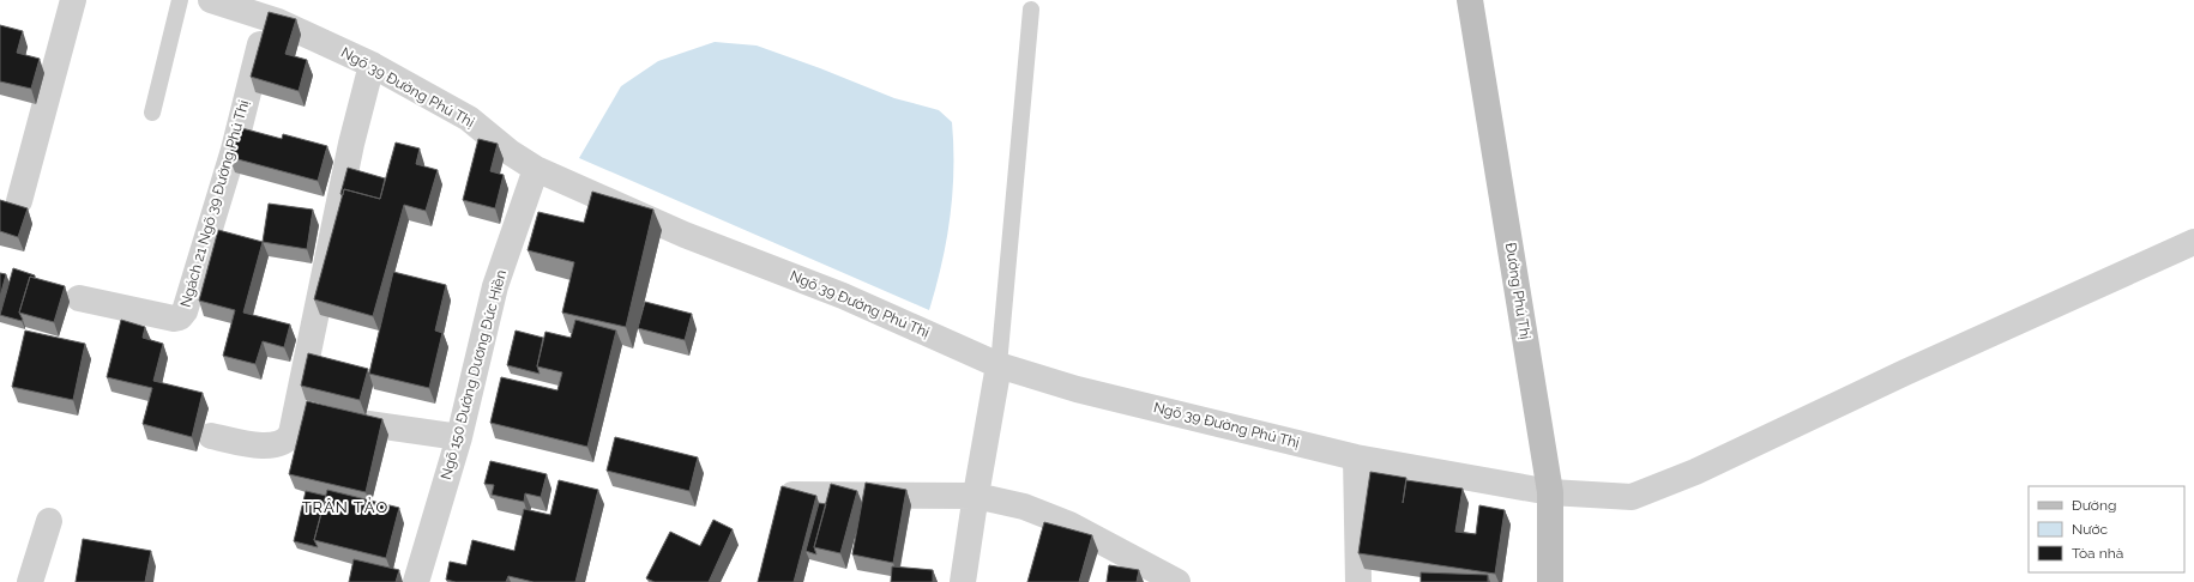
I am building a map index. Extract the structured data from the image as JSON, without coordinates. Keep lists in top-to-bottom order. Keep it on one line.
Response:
{"streets":{"street":["Ngõ 39 Đường Phú Thị","Ngách 21 Ngõ 39 Đường Phú Thị","Đường Phú Thị","Ngõ 150 Đường Dương Đức Hiền"]},"crossings":[["Ngõ 39 Đường Phú Thị","Ngách 21 Ngõ 39 Đường Phú Thị"],["Ngõ 39 Đường Phú Thị","Đường Phú Thị"],["Ngõ 39 Đường Phú Thị","Ngõ 150 Đường Dương Đức Hiền"]],"districts":["TRÂN TẢO"],"legend":["Đường","Nước","Tòa nhà"]}
